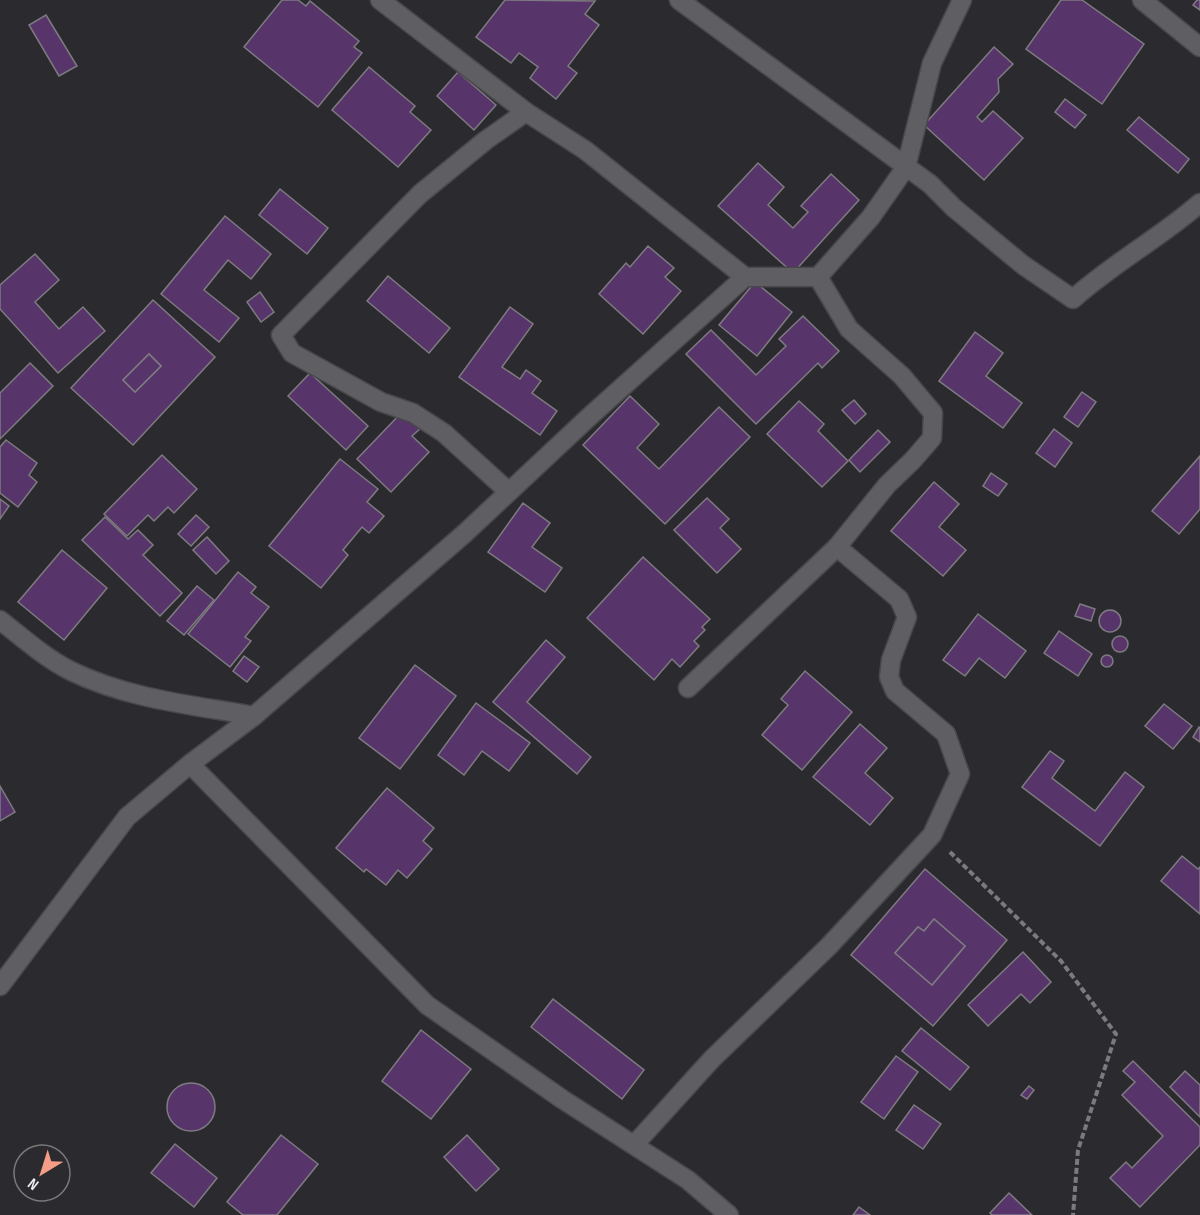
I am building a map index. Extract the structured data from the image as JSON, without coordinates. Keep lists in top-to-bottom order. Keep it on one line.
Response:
{"north":"bottom left"}
